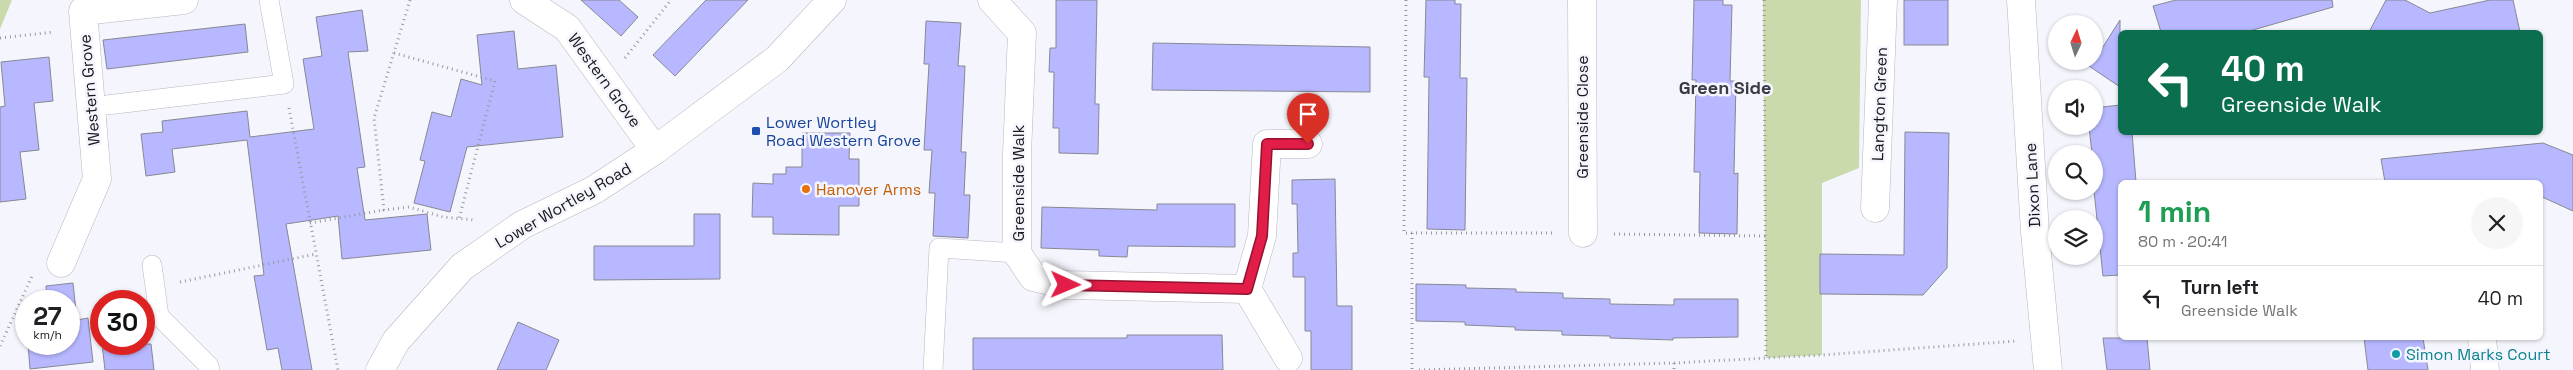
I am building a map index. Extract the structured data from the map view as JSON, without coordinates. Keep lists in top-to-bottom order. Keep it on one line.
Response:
{"streets":{"street":["Western Grove","Langton Green","Greenside Close","Greenside Walk","Dixon Lane","Lower Wortley Road"]},"crossings":[["Western Grove","Lower Wortley Road"]],"districts":["Green Side"],"places":{"transit":["Lower Wortley Road Western Grove"],"other":["Hanover Arms","Simon Marks Court"]},"north":"top","page":{"turn":["40 m","Greenside Walk"],"heading":["1 min","80 m · 20:41"],"list":[{"name":"Turn left","note":"Greenside Walk","value":"40 m"}],"speed":"27 km/h","limit":"30"}}
